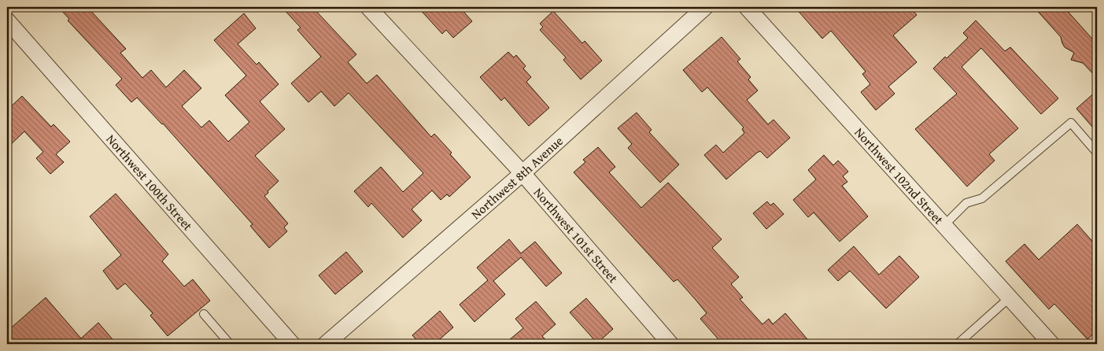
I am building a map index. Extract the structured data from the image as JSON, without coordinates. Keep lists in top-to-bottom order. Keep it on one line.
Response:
{"streets":{"street":["Northwest 102nd Street","Northwest 8th Avenue","Northwest 100th Street","Northwest 101st Street"]},"crossings":[["Northwest 8th Avenue","Northwest 101st Street"]]}
